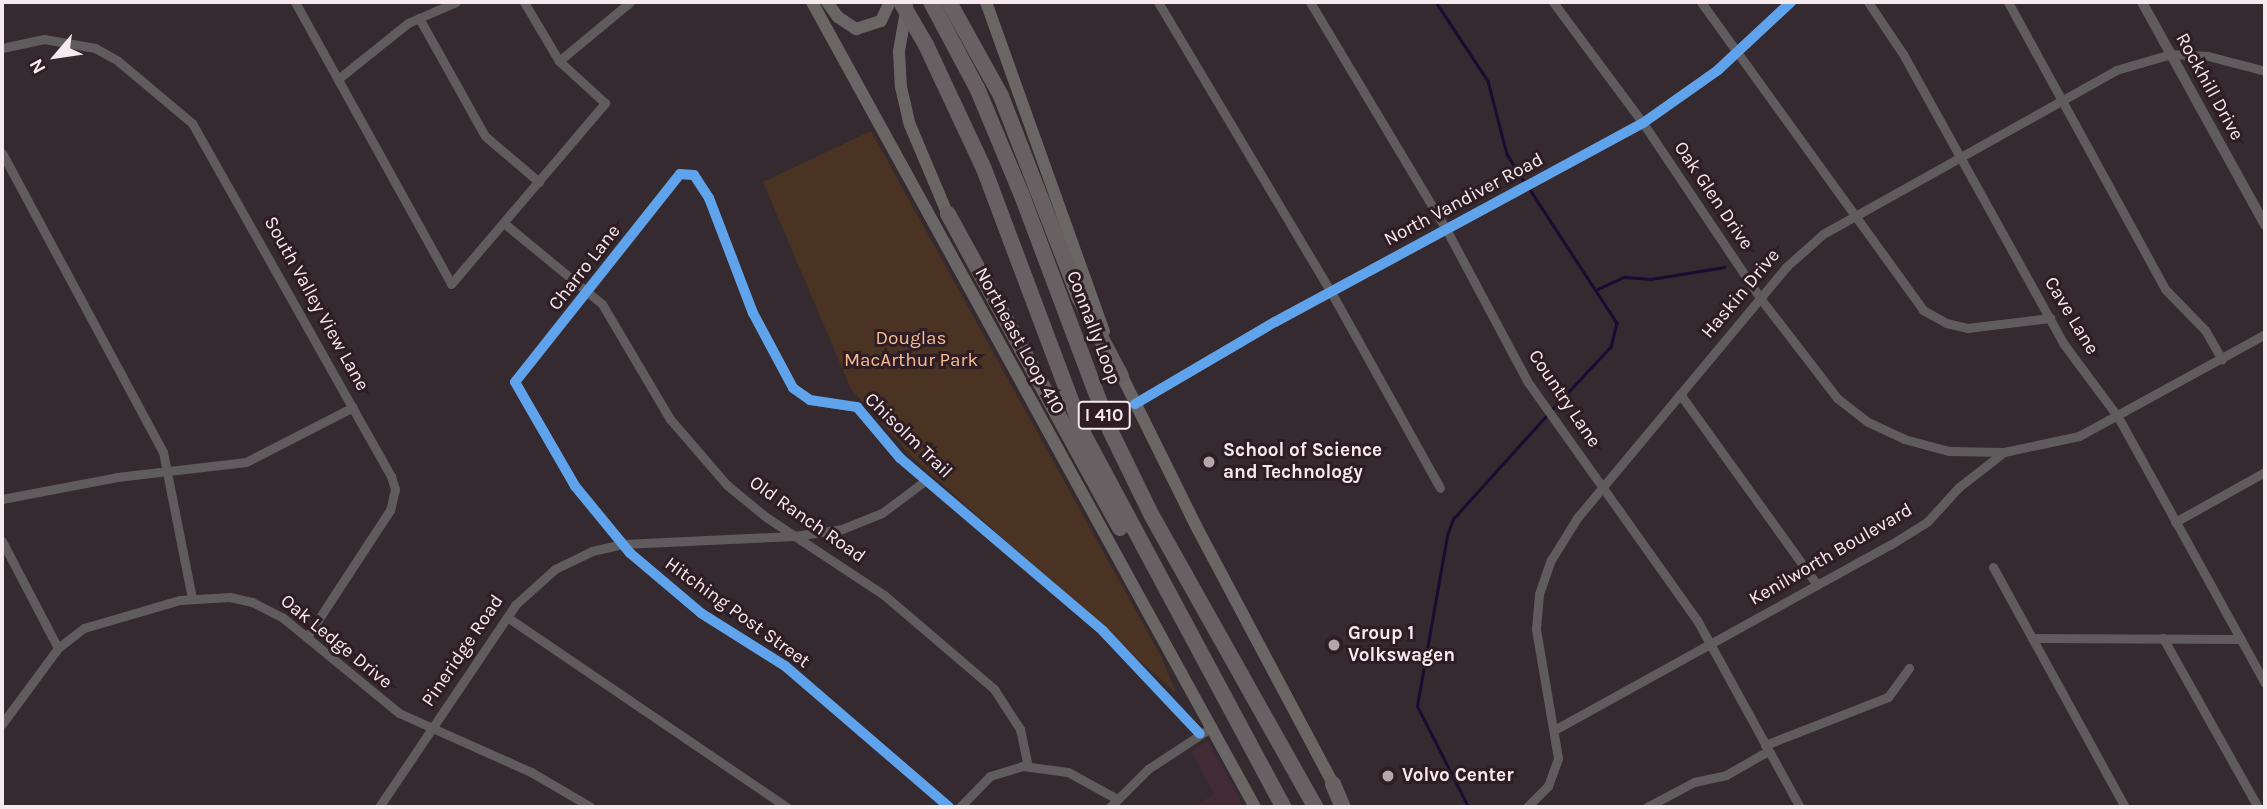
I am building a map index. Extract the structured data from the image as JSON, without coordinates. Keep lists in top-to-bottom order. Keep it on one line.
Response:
{"streets":{"highway":["Connally Loop","I 410"],"main road":["Northeast Loop 410"],"street":["Rockhill Drive","Oak Glen Drive","North Vandiver Road","Charro Lane","Haskin Drive","South Valley View Lane","Cave Lane","Country Lane","Chisolm Trail","Old Ranch Road","Kenilworth Boulevard","Hitching Post Street","Oak Ledge Drive","Pineridge Road"]},"crossings":[["Rockhill Drive","Haskin Drive"],["Oak Glen Drive","North Vandiver Road"],["Oak Glen Drive","Haskin Drive"],["Oak Glen Drive","Kenilworth Boulevard"],["North Vandiver Road","Country Lane"],["Charro Lane","Chisolm Trail"],["Charro Lane","Old Ranch Road"],["Charro Lane","Hitching Post Street"],["Haskin Drive","Cave Lane"],["Haskin Drive","Country Lane"],["Haskin Drive","Kenilworth Boulevard"],["South Valley View Lane","Oak Ledge Drive"],["Country Lane","Kenilworth Boulevard"],["Chisolm Trail","Pineridge Road"],["Old Ranch Road","Pineridge Road"],["Hitching Post Street","Pineridge Road"],["Oak Ledge Drive","Pineridge Road"]],"parks":["Douglas MacArthur Park"],"places":["School of Science and Technology","Group 1 Volkswagen","Volvo Center"],"north":"bottom left"}
